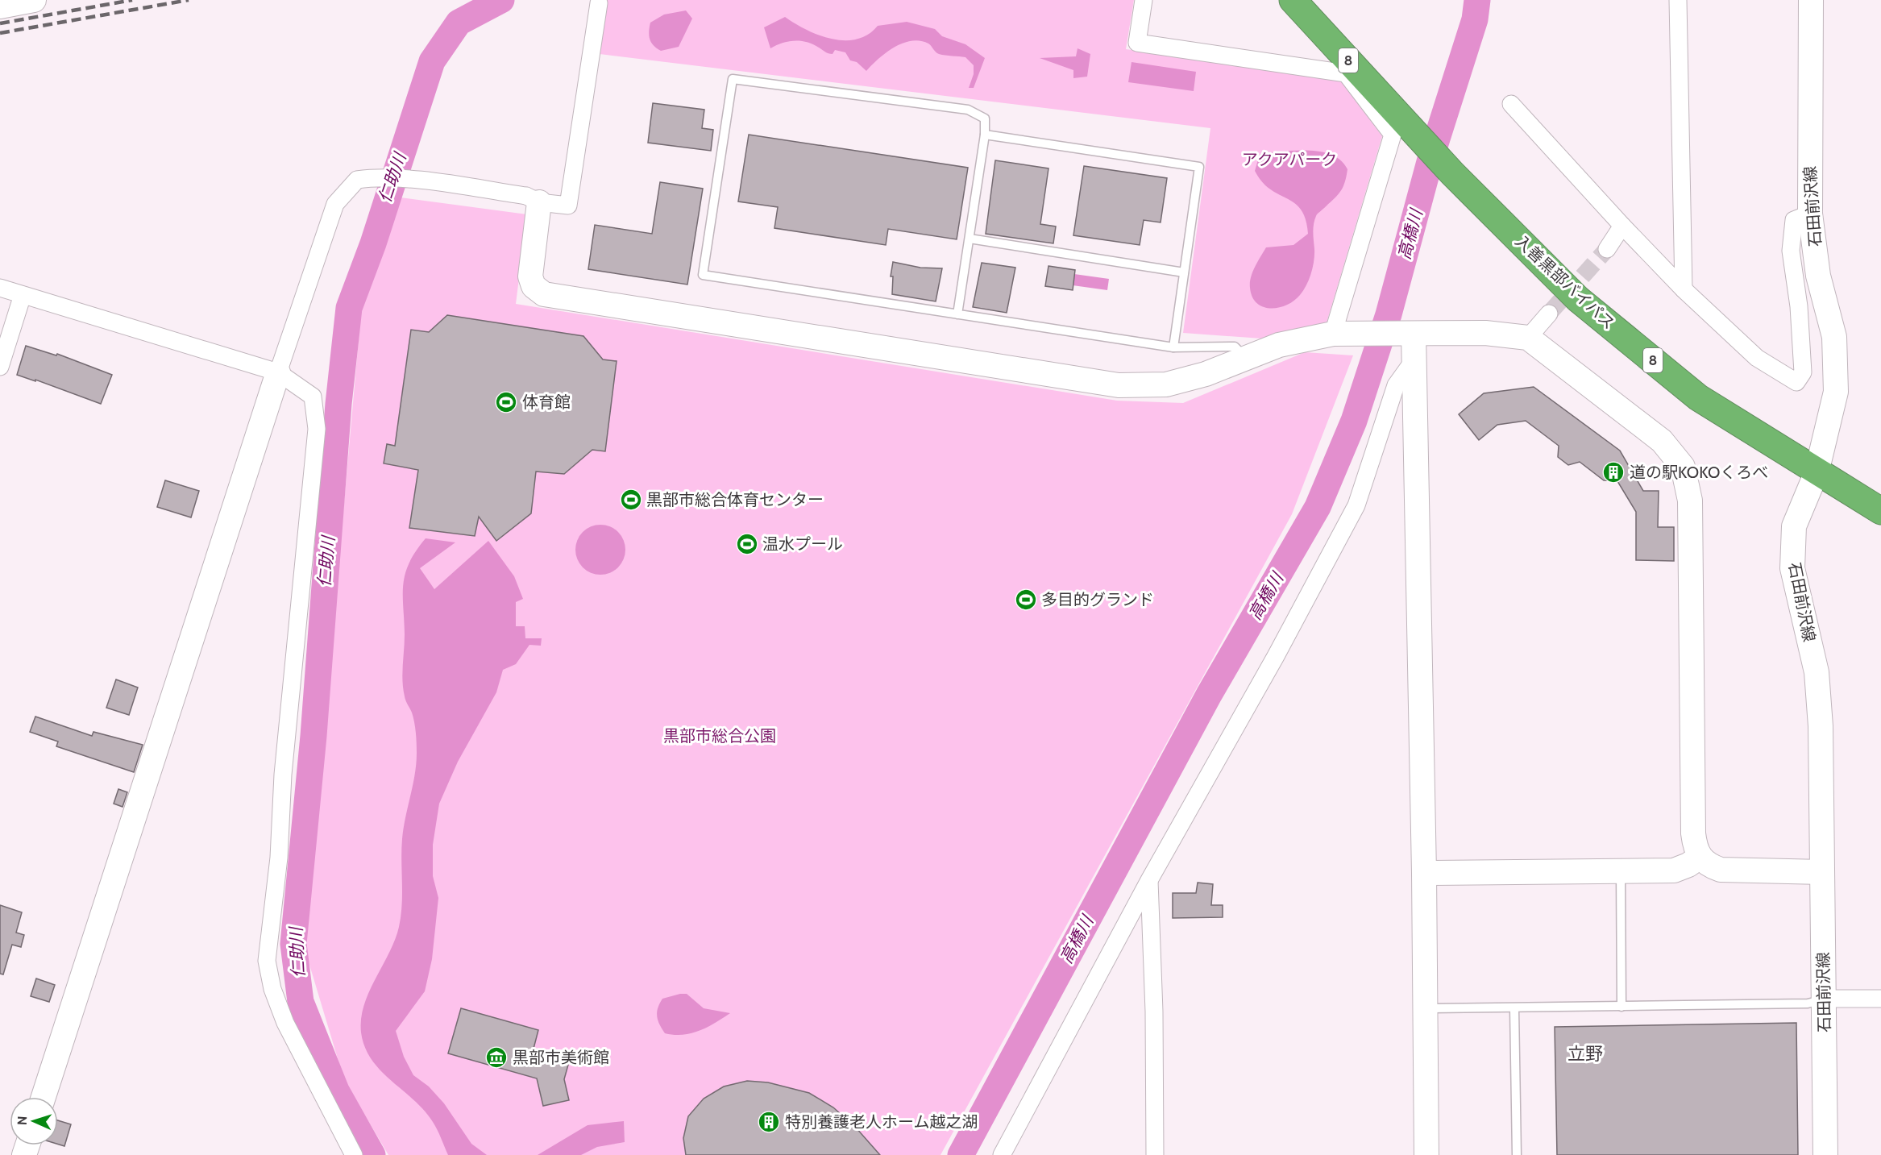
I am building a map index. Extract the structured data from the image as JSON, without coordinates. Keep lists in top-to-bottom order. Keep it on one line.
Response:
{"streets":{"highway":["8","入善黒部バイパス"],"street":["石田前沢線"]},"crossings":[["石田前沢線","入善黒部バイパス"]],"districts":["立野"],"water":["仁助川","高橋川"],"parks":["アクアパーク","黒部市総合公園"],"places":{"sports":["体育館","黒部市総合体育センター","温水プール","多目的グランド"],"building":["道の駅KOKOくろべ","特別養護老人ホーム越之湖"],"museum":["黒部市美術館"]},"north":"left"}
